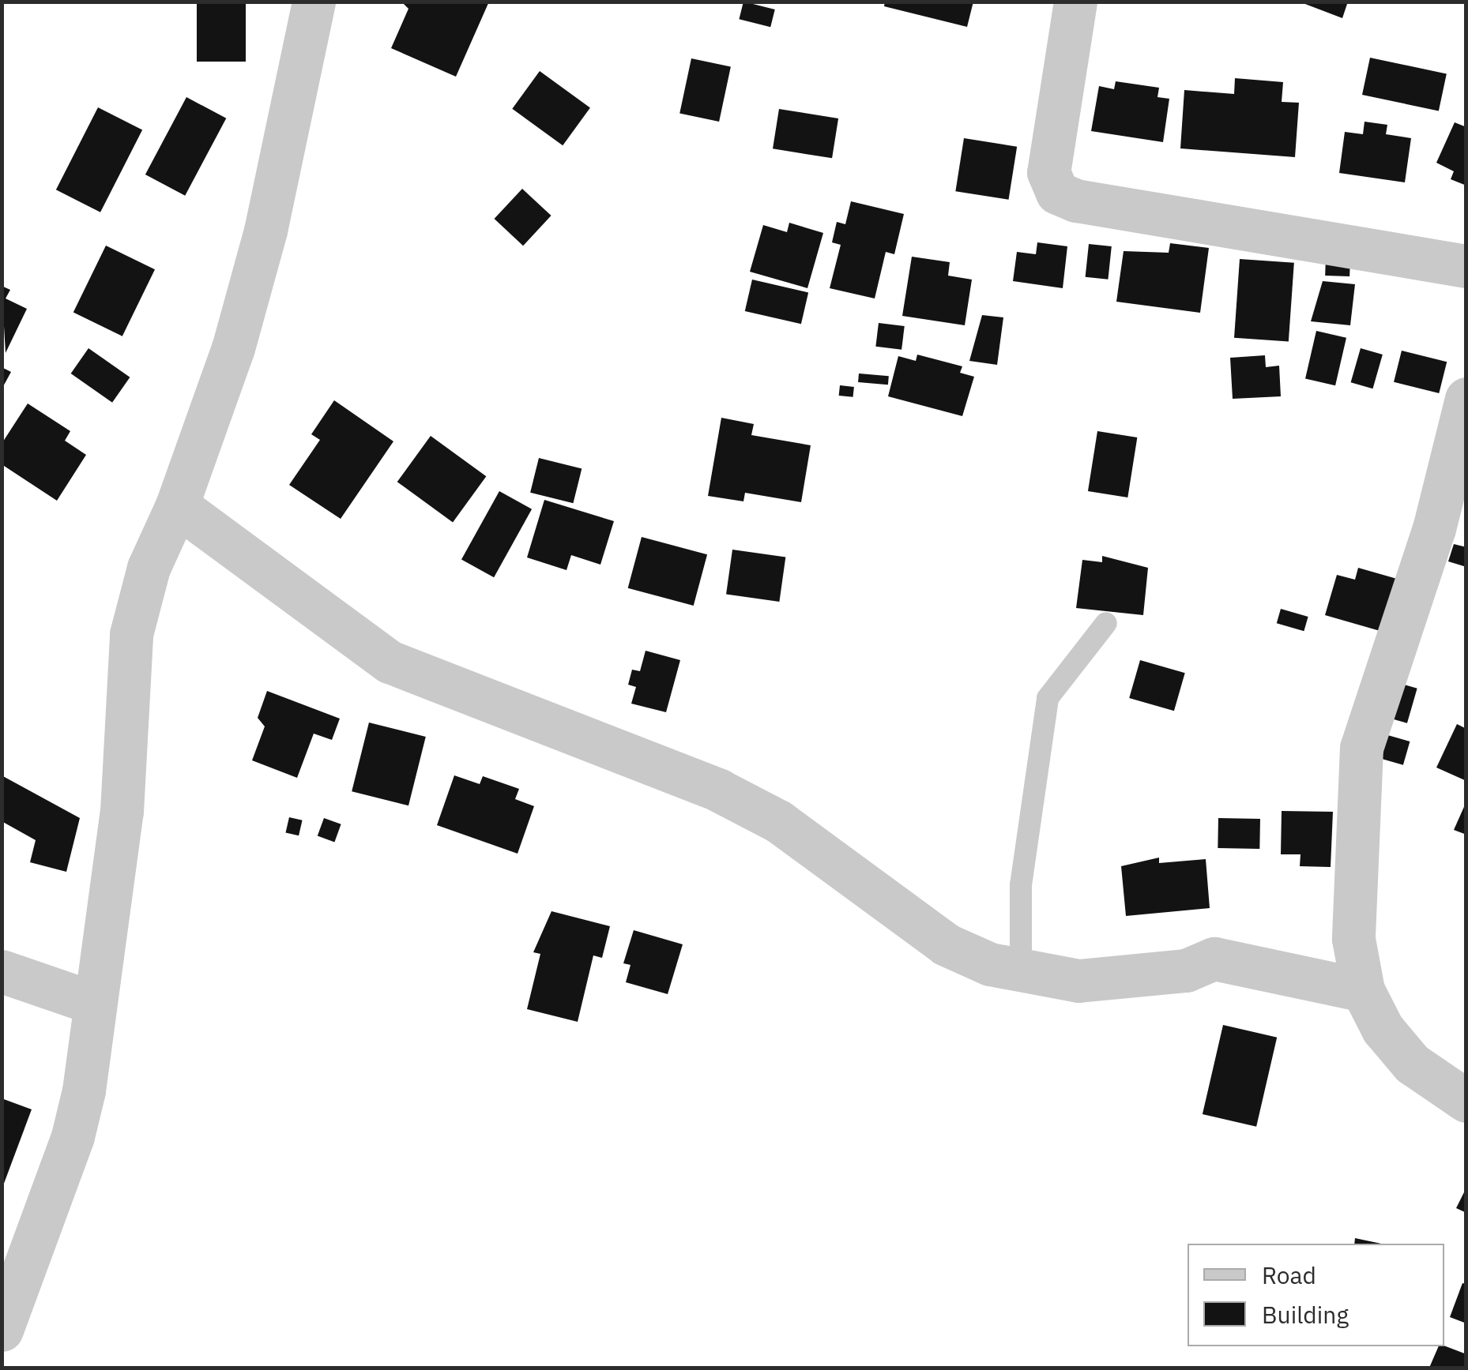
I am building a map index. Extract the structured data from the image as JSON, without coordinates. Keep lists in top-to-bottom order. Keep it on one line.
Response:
{"legend":["Road","Building"]}
